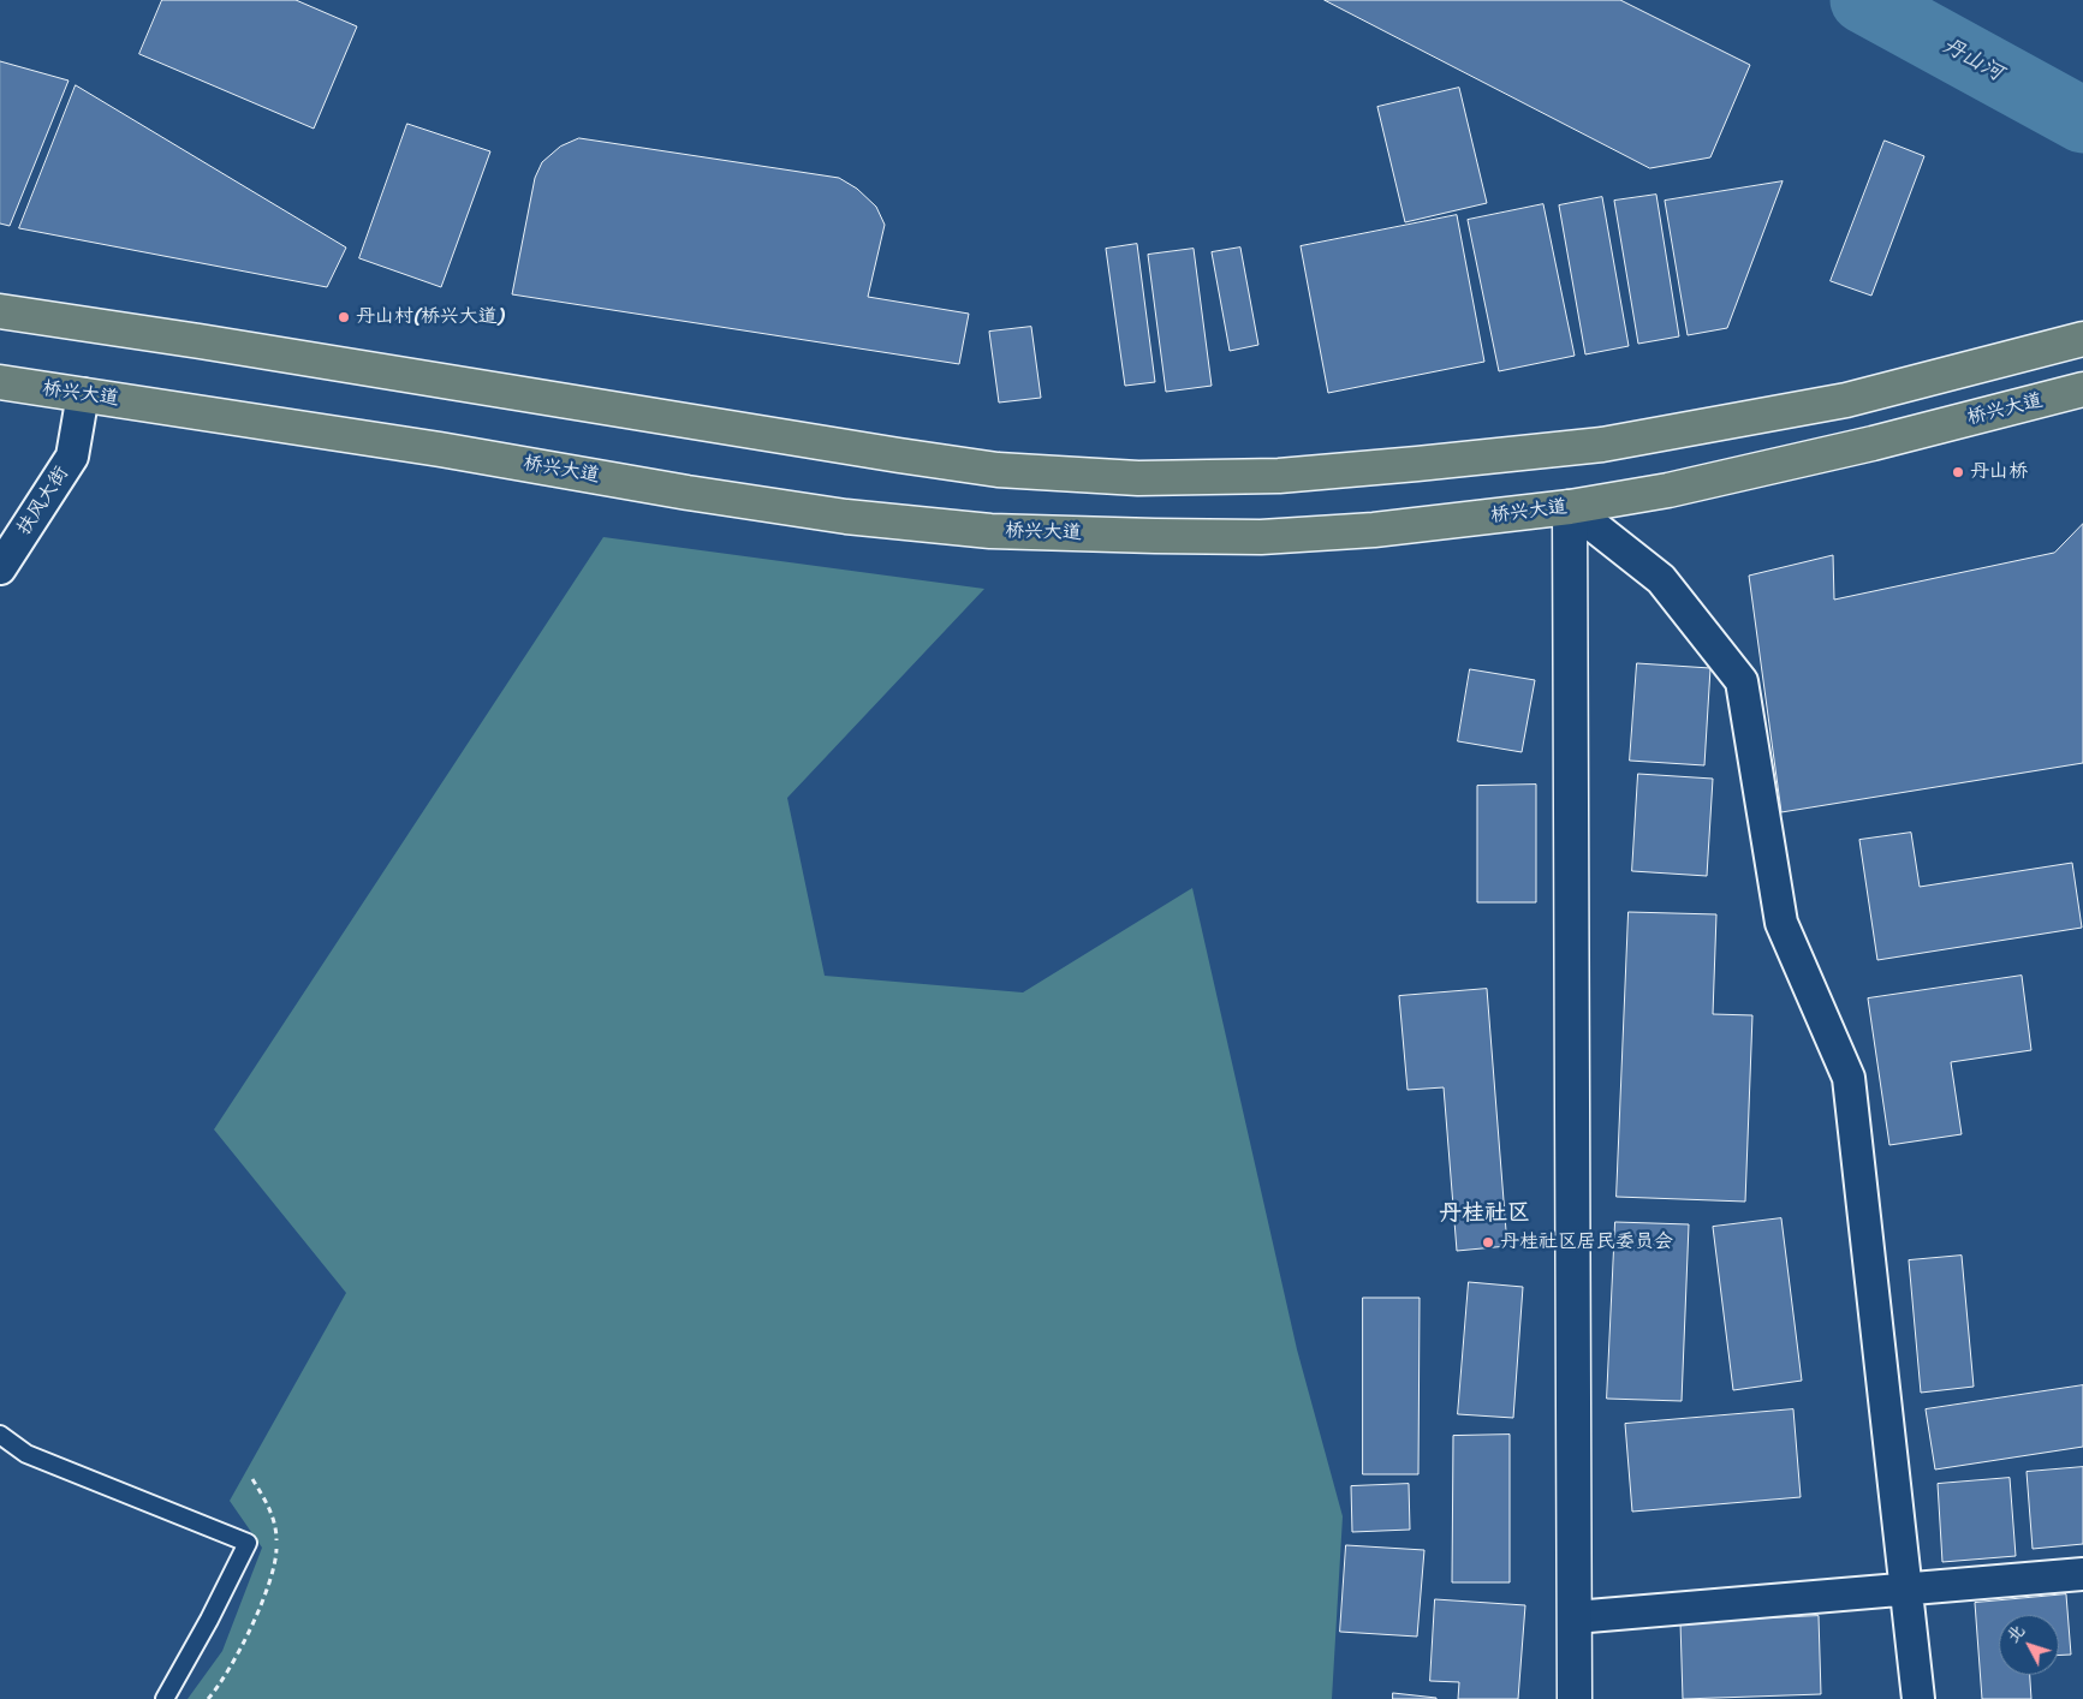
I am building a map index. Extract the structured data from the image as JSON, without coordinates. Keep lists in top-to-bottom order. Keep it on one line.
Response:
{"streets":{"main road":["桥兴大道"],"street":["扶风大街"]},"crossings":[["桥兴大道","扶风大街"]],"districts":["丹桂社区"],"water":["丹山河"],"places":["丹山村(桥兴大道)","丹山桥","丹桂社区居民委员会"],"north":"top left"}
